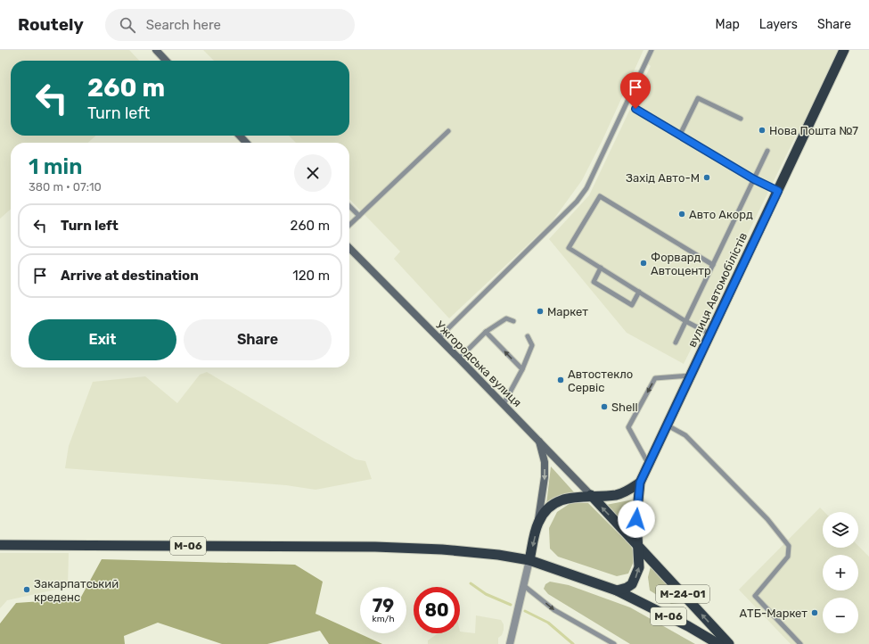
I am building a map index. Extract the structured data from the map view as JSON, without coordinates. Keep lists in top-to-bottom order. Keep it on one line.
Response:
{"streets":{"highway":["вулиця Автомобілістів","М-06","М-24-01"],"main road":["Ужгородська вулиця"]},"crossings":[["вулиця Автомобілістів","М-06"],["вулиця Автомобілістів","М-24-01"]],"places":["Нова Пошта №7","Захід Авто-М","Авто Акорд","Форвард Автоцентр","Маркет","Автостекло Сервіс","Shell","Закарпатський креденс","АТБ-Маркет"],"page":{"header":"Routely","search":"Search here","nav":["Map","Layers","Share"],"turn":["260 m","Turn left"],"heading":["1 min","380 m · 07:10"],"list":[{"name":"Turn left","value":"260 m"},{"name":"Arrive at destination","value":"120 m"}],"buttons":["Exit","Share"],"map_buttons":["+","−"],"speed":"79 km/h","limit":"80"}}
